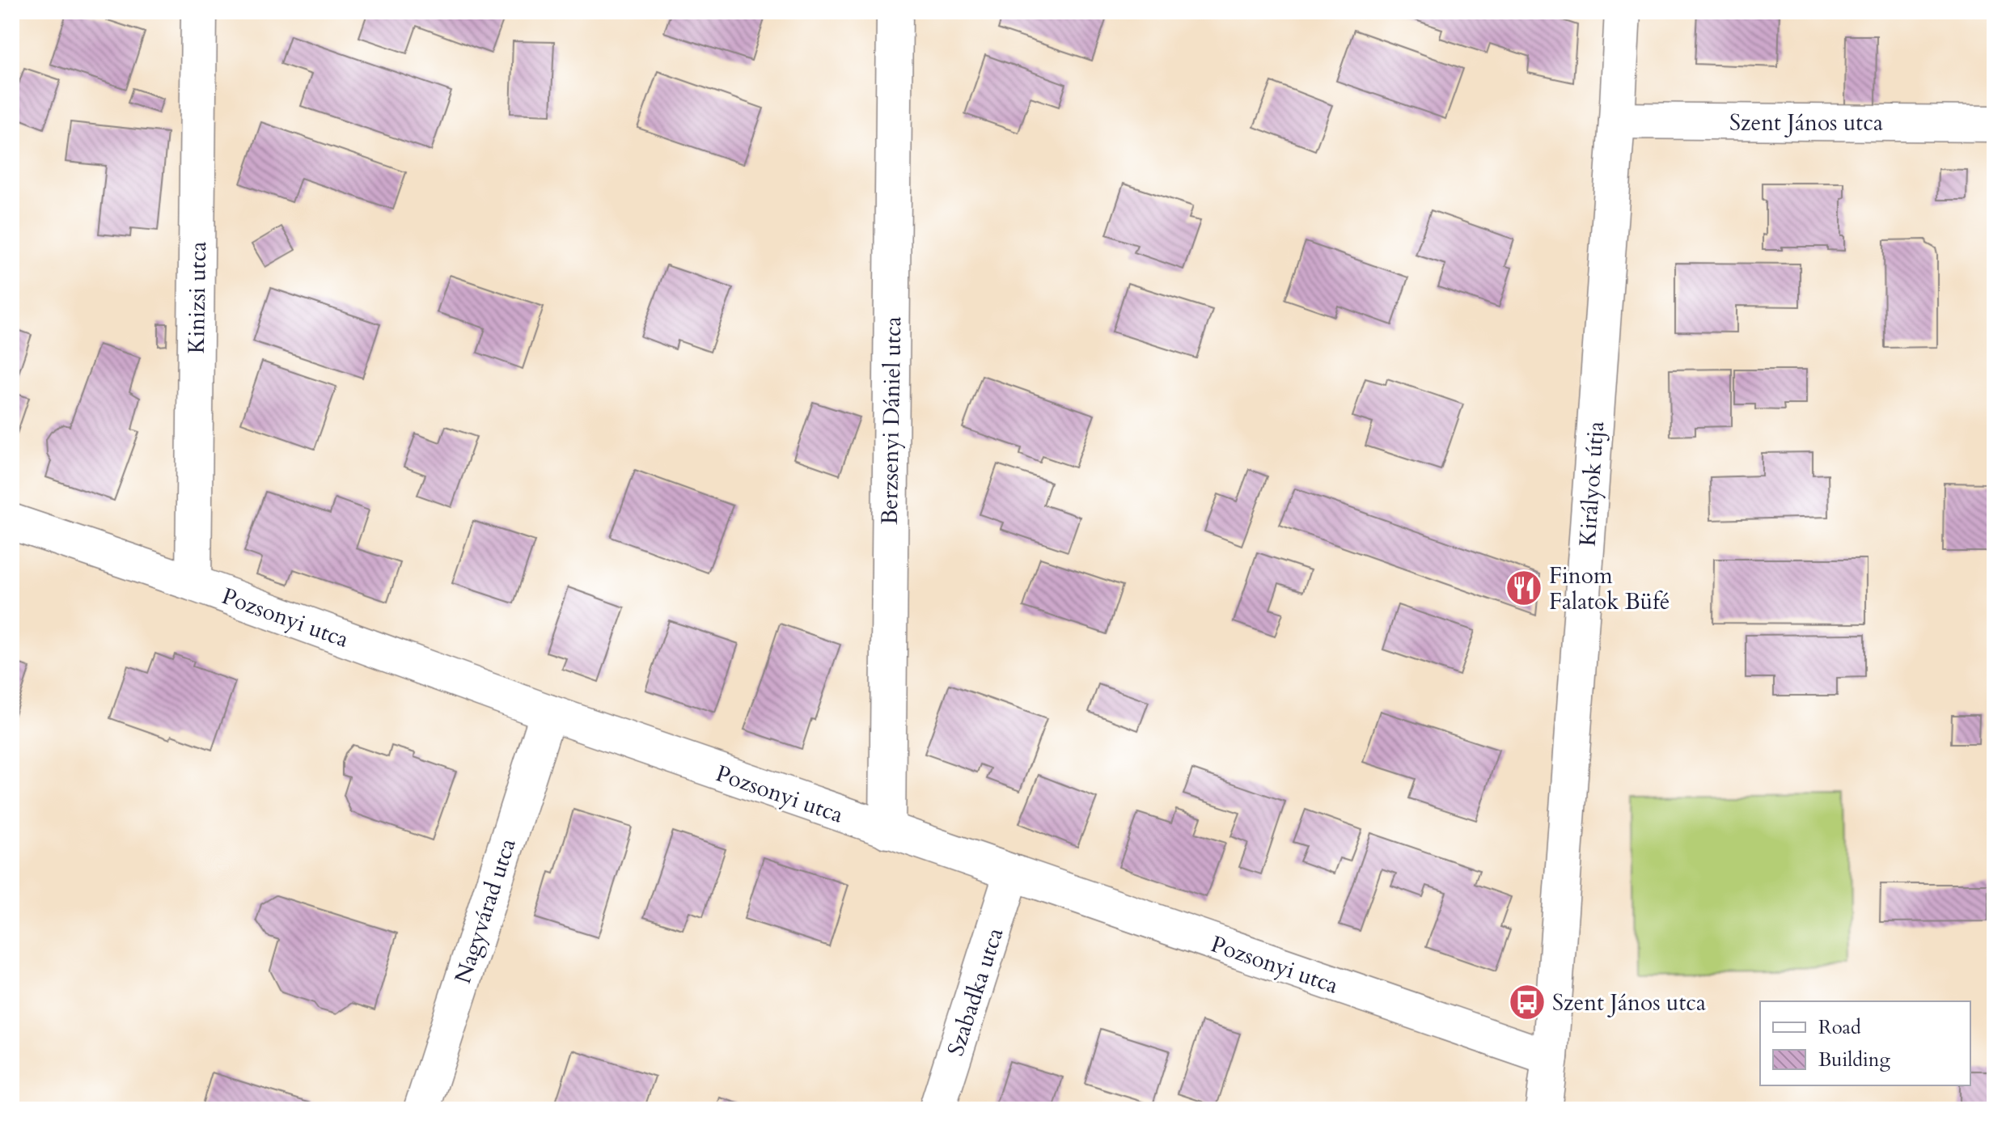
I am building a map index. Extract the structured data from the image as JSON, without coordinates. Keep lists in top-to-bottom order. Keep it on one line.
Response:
{"streets":{"street":["Szent János utca","Kinizsi utca","Berzsenyi Dániel utca","Királyok útja","Pozsonyi utca","Nagyvárad utca","Szabadka utca"]},"crossings":[["Szent János utca","Királyok útja"],["Kinizsi utca","Pozsonyi utca"],["Berzsenyi Dániel utca","Pozsonyi utca"],["Királyok útja","Pozsonyi utca"],["Pozsonyi utca","Nagyvárad utca"],["Pozsonyi utca","Szabadka utca"]],"places":{"restaurant":["Finom Falatok Büfé"],"bus stop":["Szent János utca"]},"legend":["Road","Building"]}
